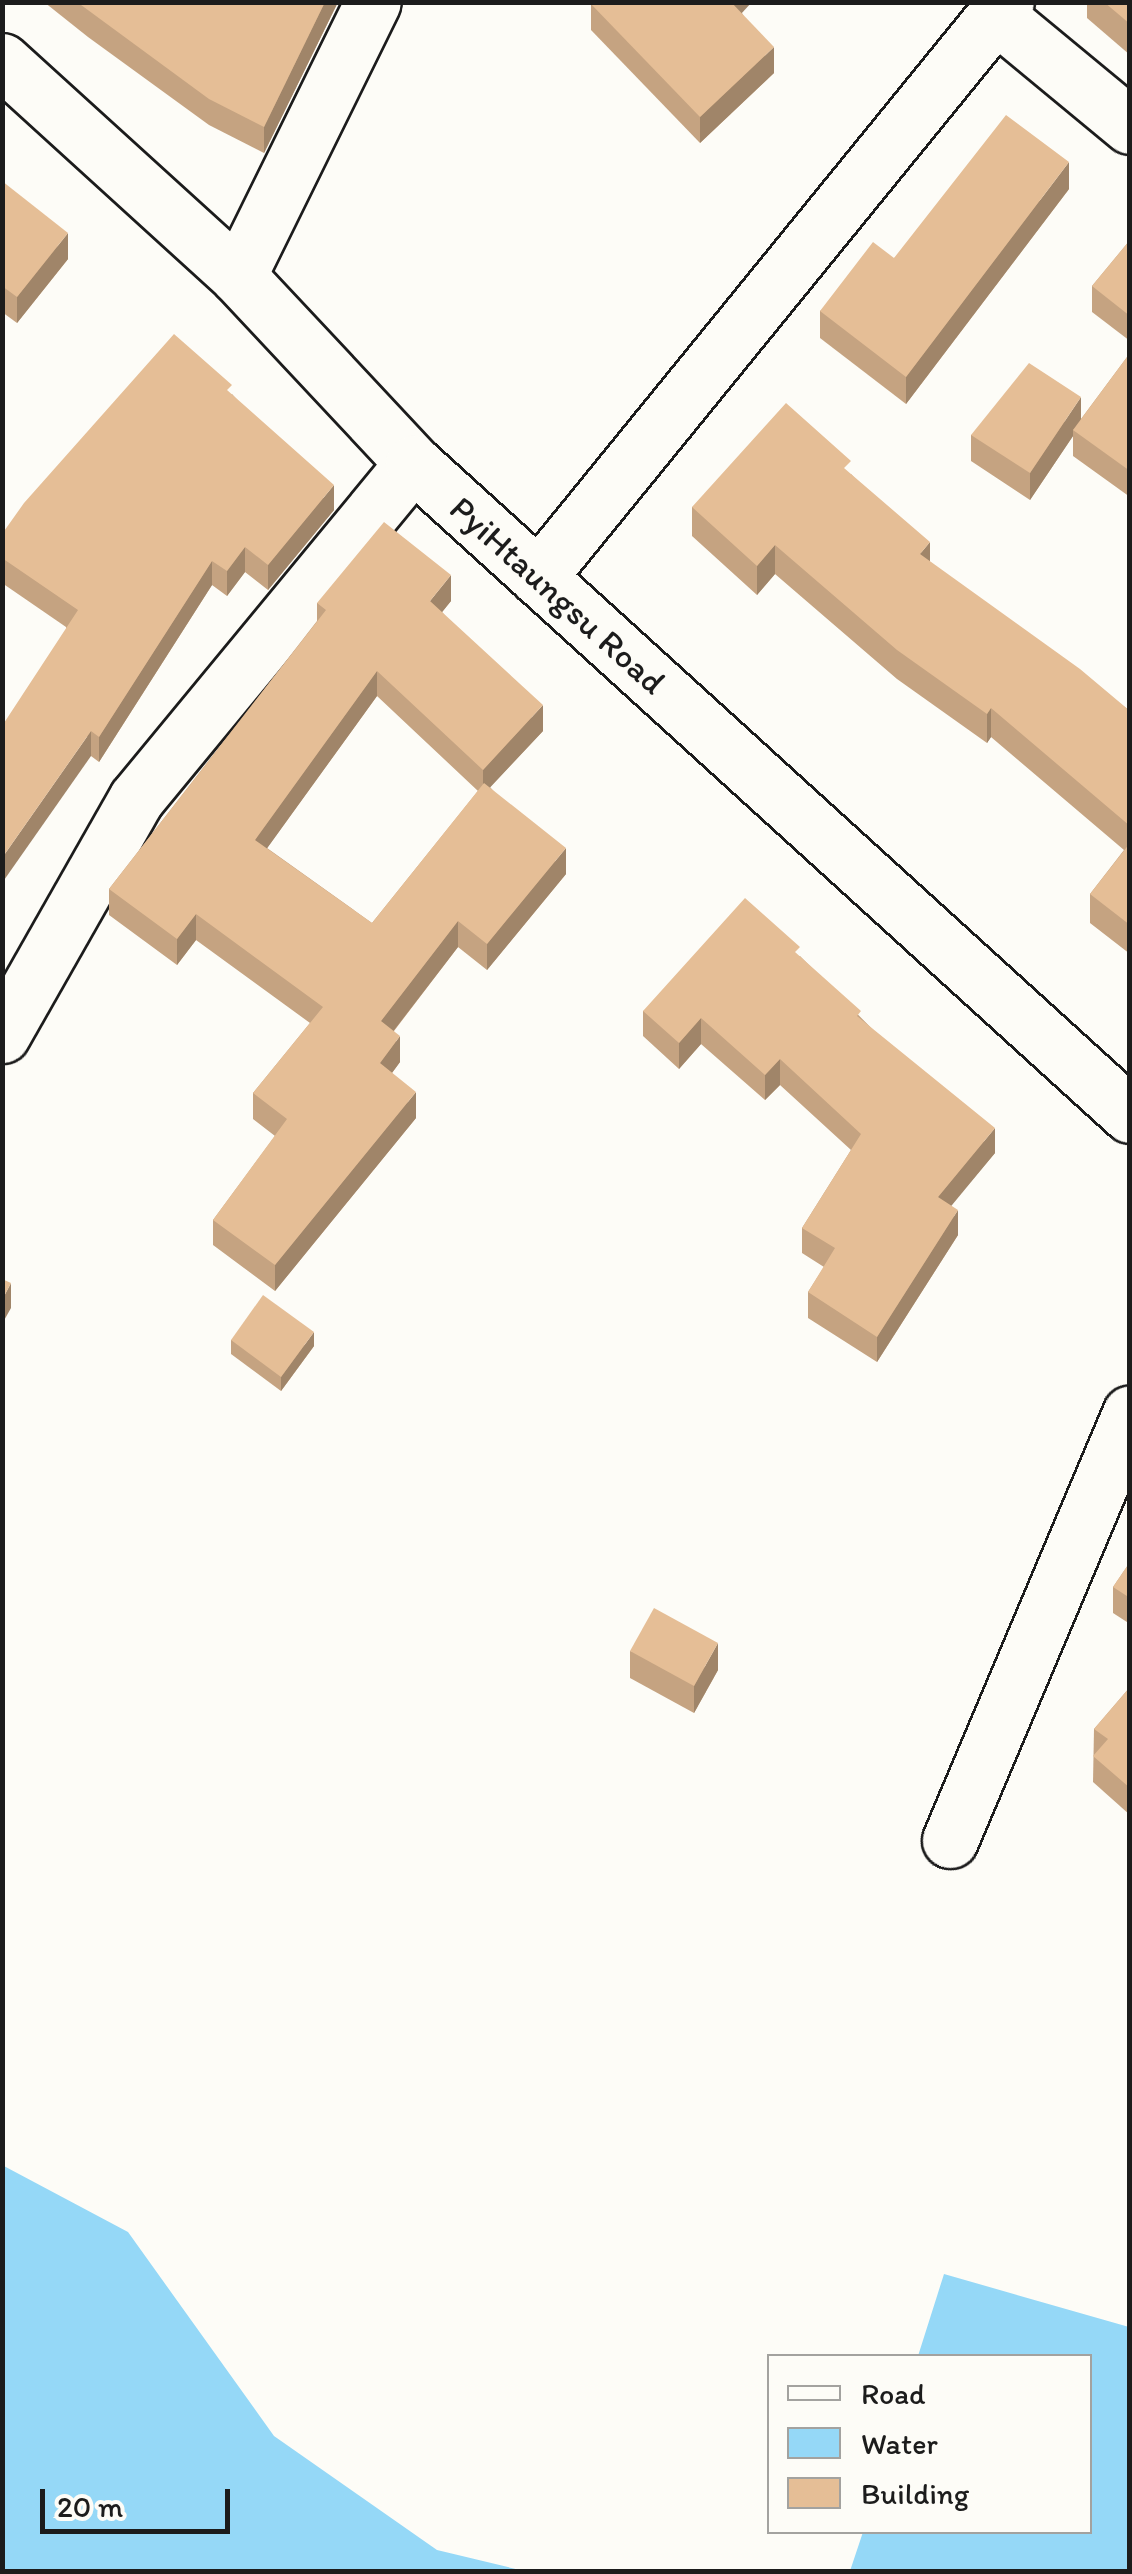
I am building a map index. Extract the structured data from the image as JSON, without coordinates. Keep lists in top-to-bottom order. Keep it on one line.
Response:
{"streets":{"main road":["PyiHtaungsu Road"]},"legend":["Road","Water","Building"],"scale_bar":"20 m"}
